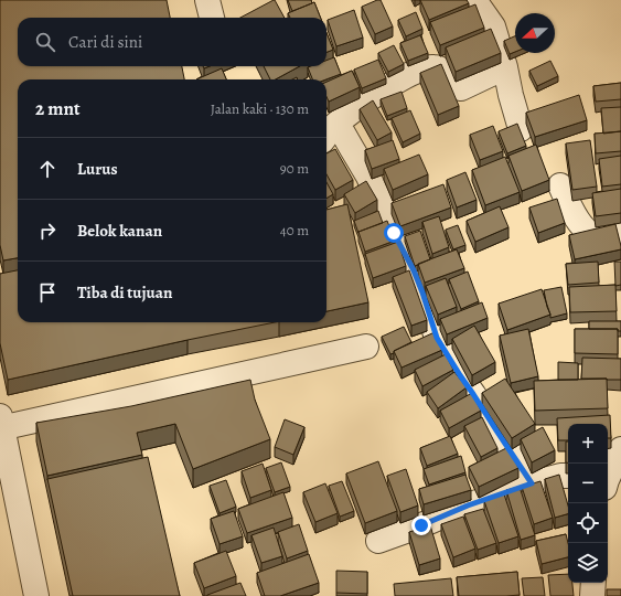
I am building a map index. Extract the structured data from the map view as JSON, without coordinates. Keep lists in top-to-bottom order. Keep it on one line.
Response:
{"north":"left","page":{"search":"Cari di sini","heading":["2 mnt","Jalan kaki · 130 m"],"list":[["Lurus","90 m"],["Belok kanan","40 m"],"Tiba di tujuan"],"map_buttons":["+","−"]}}
